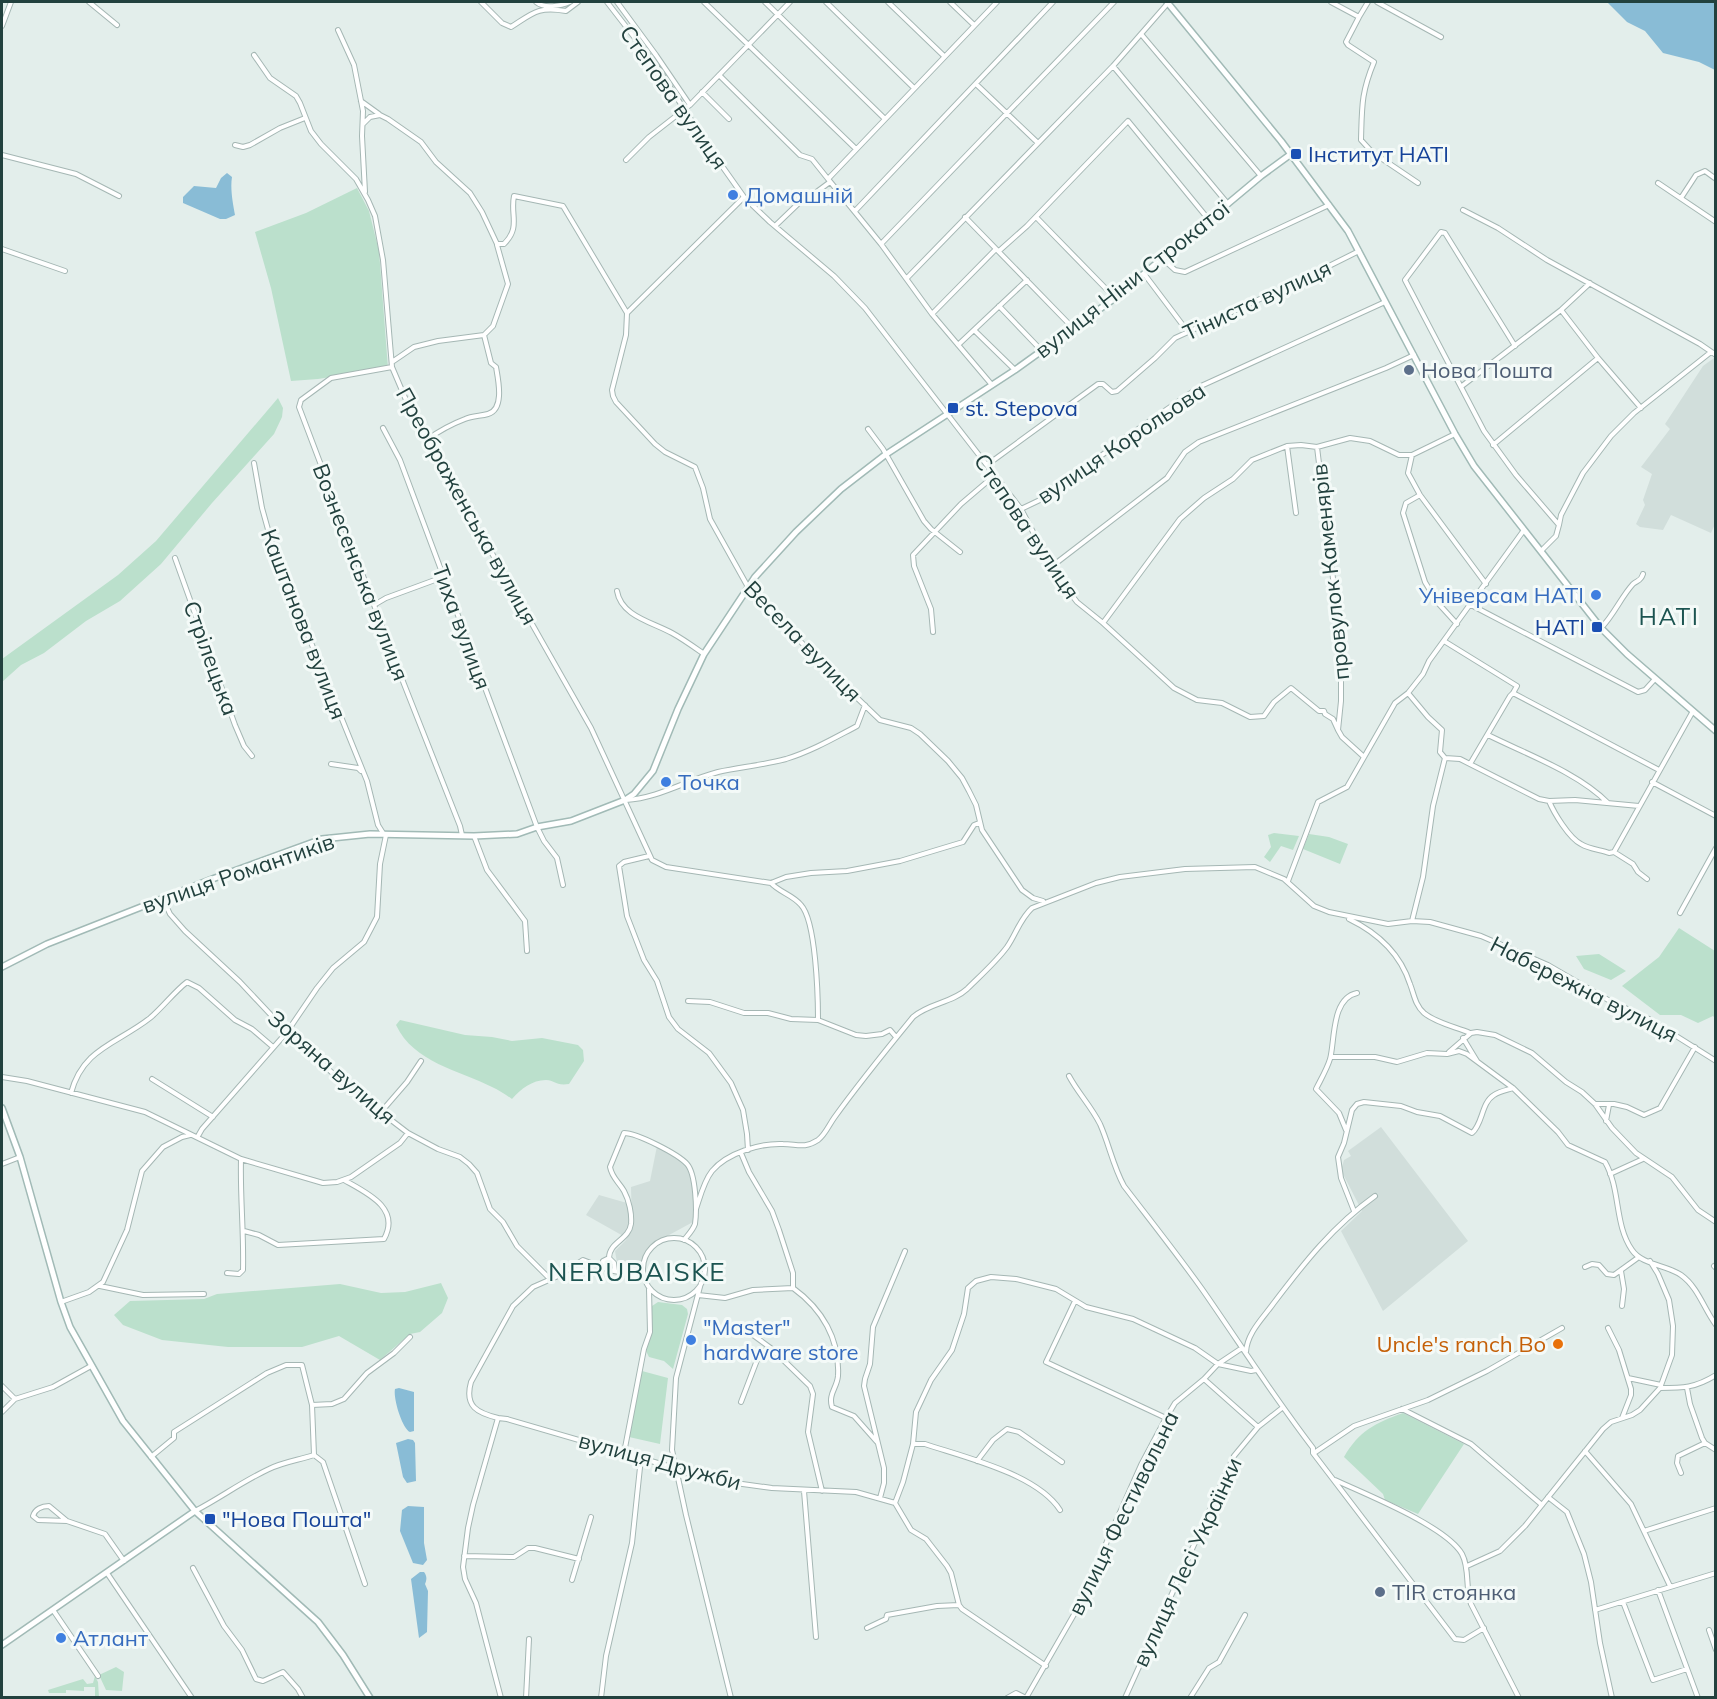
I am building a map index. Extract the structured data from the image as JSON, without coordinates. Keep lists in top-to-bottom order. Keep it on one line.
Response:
{"streets":{"street":["Степова вулиця","вулиця Ніни Строкатої","Тіниста вулиця","вулиця Корольова","Преображенська вулиця","Вознесенська вулиця","провулок Каменярів","Каштанова вулиця","Тиха вулиця","Весела вулиця","Стрілецька","вулиця Романтиків","Набережна вулиця","Зоряна вулиця","вулиця Дружби","вулиця Фестивальна","вулиця Лесі Українки"]},"crossings":[["Степова вулиця","вулиця Ніни Строкатої"],["Степова вулиця","Тіниста вулиця"],["Степова вулиця","вулиця Корольова"],["Степова вулиця","провулок Каменярів"],["вулиця Ніни Строкатої","Преображенська вулиця"],["вулиця Ніни Строкатої","Весела вулиця"],["вулиця Ніни Строкатої","вулиця Романтиків"],["Преображенська вулиця","Вознесенська вулиця"],["Преображенська вулиця","вулиця Романтиків"],["Вознесенська вулиця","вулиця Романтиків"],["Каштанова вулиця","вулиця Романтиків"],["Тиха вулиця","вулиця Романтиків"],["вулиця Романтиків","Зоряна вулиця"],["Зоряна вулиця","вулиця Дружби"]],"districts":["НАТІ","NERUBAISKE"],"places":{"transit":["Інститут НАТІ","st. Stepova","НАТІ","\"Нова Пошта\""],"other":["Домашній","Нова Пошта","Універсам НАТІ","Точка","\"Master\" hardware store","Uncle's ranch Bo","TIR стоянка","Атлант"]}}
